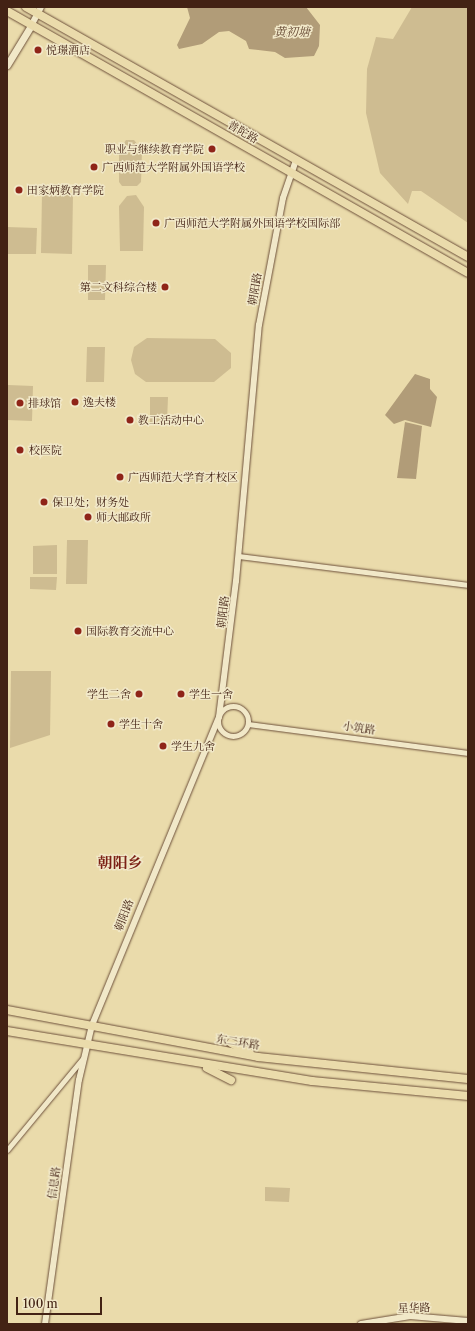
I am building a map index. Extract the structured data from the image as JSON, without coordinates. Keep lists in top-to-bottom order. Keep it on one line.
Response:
{"streets":{"main road":["普陀路","东二环路"],"street":["朝阳路","小筑路","信息路","星华路"]},"crossings":[["普陀路","朝阳路"],["朝阳路","小筑路"],["朝阳路","东二环路"],["朝阳路","信息路"]],"districts":["朝阳乡"],"water":["黄初塘"],"places":["悦璟酒店","职业与继续教育学院","广西师范大学附属外国语学校","田家炳教育学院","广西师范大学附属外国语学校国际部","第二文科综合楼","逸夫楼","排球馆","教工活动中心","校医院","广西师范大学育才校区","保卫处；财务处","师大邮政所","国际教育交流中心","学生二舍","学生一舍","学生十舍","学生九舍"],"scale_bar":"100 m"}
